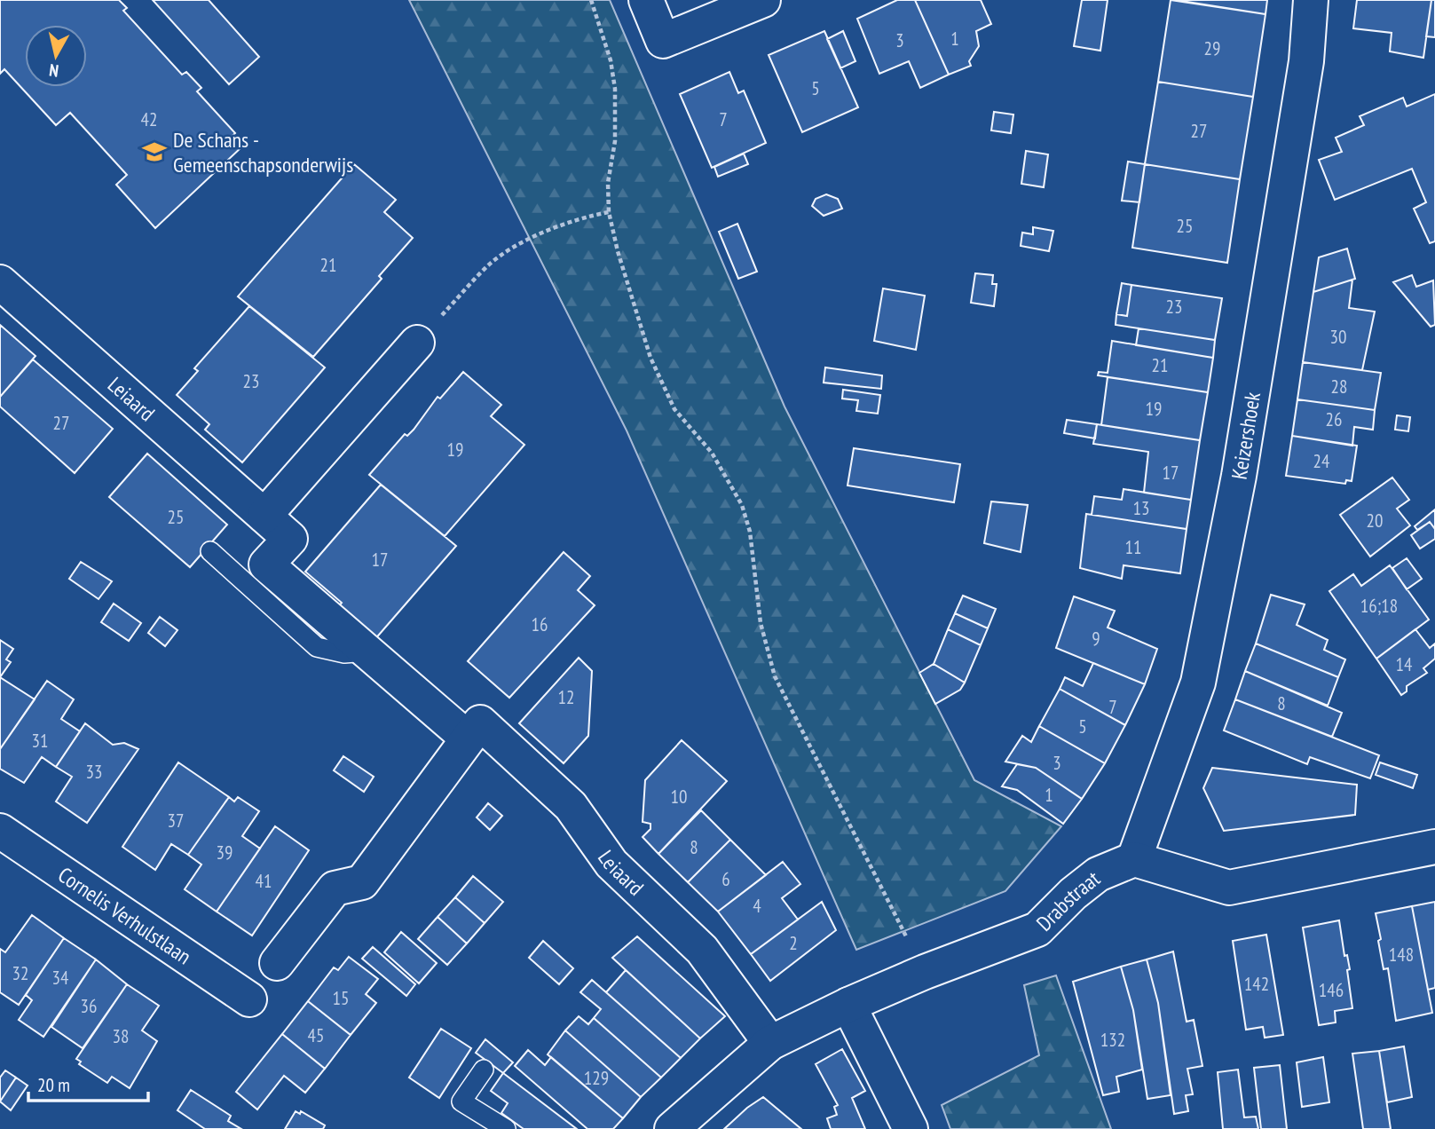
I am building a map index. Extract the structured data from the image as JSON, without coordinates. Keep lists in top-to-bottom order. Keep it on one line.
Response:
{"streets":{"street":["Leiaard","Keizershoek","Drabstraat","Cornelis Verhulstlaan"]},"crossings":[["Leiaard","Drabstraat"],["Keizershoek","Drabstraat"]],"places":{"school or university":["De Schans - Gemeenschapsonderwijs"]},"house_numbers":["1","3","29","5","42","7","27","25","21","23","30","21","23","28","19","26","27","19","24","17","13","25","20","11","17","16;18","16","9","14","12","8","7","5","31","3","33","1","10","37","8","39","6","41","4","2","148","32","34","142","146","15","36","45","38","132","129"],"scale_bar":"20 m","north":"bottom"}
